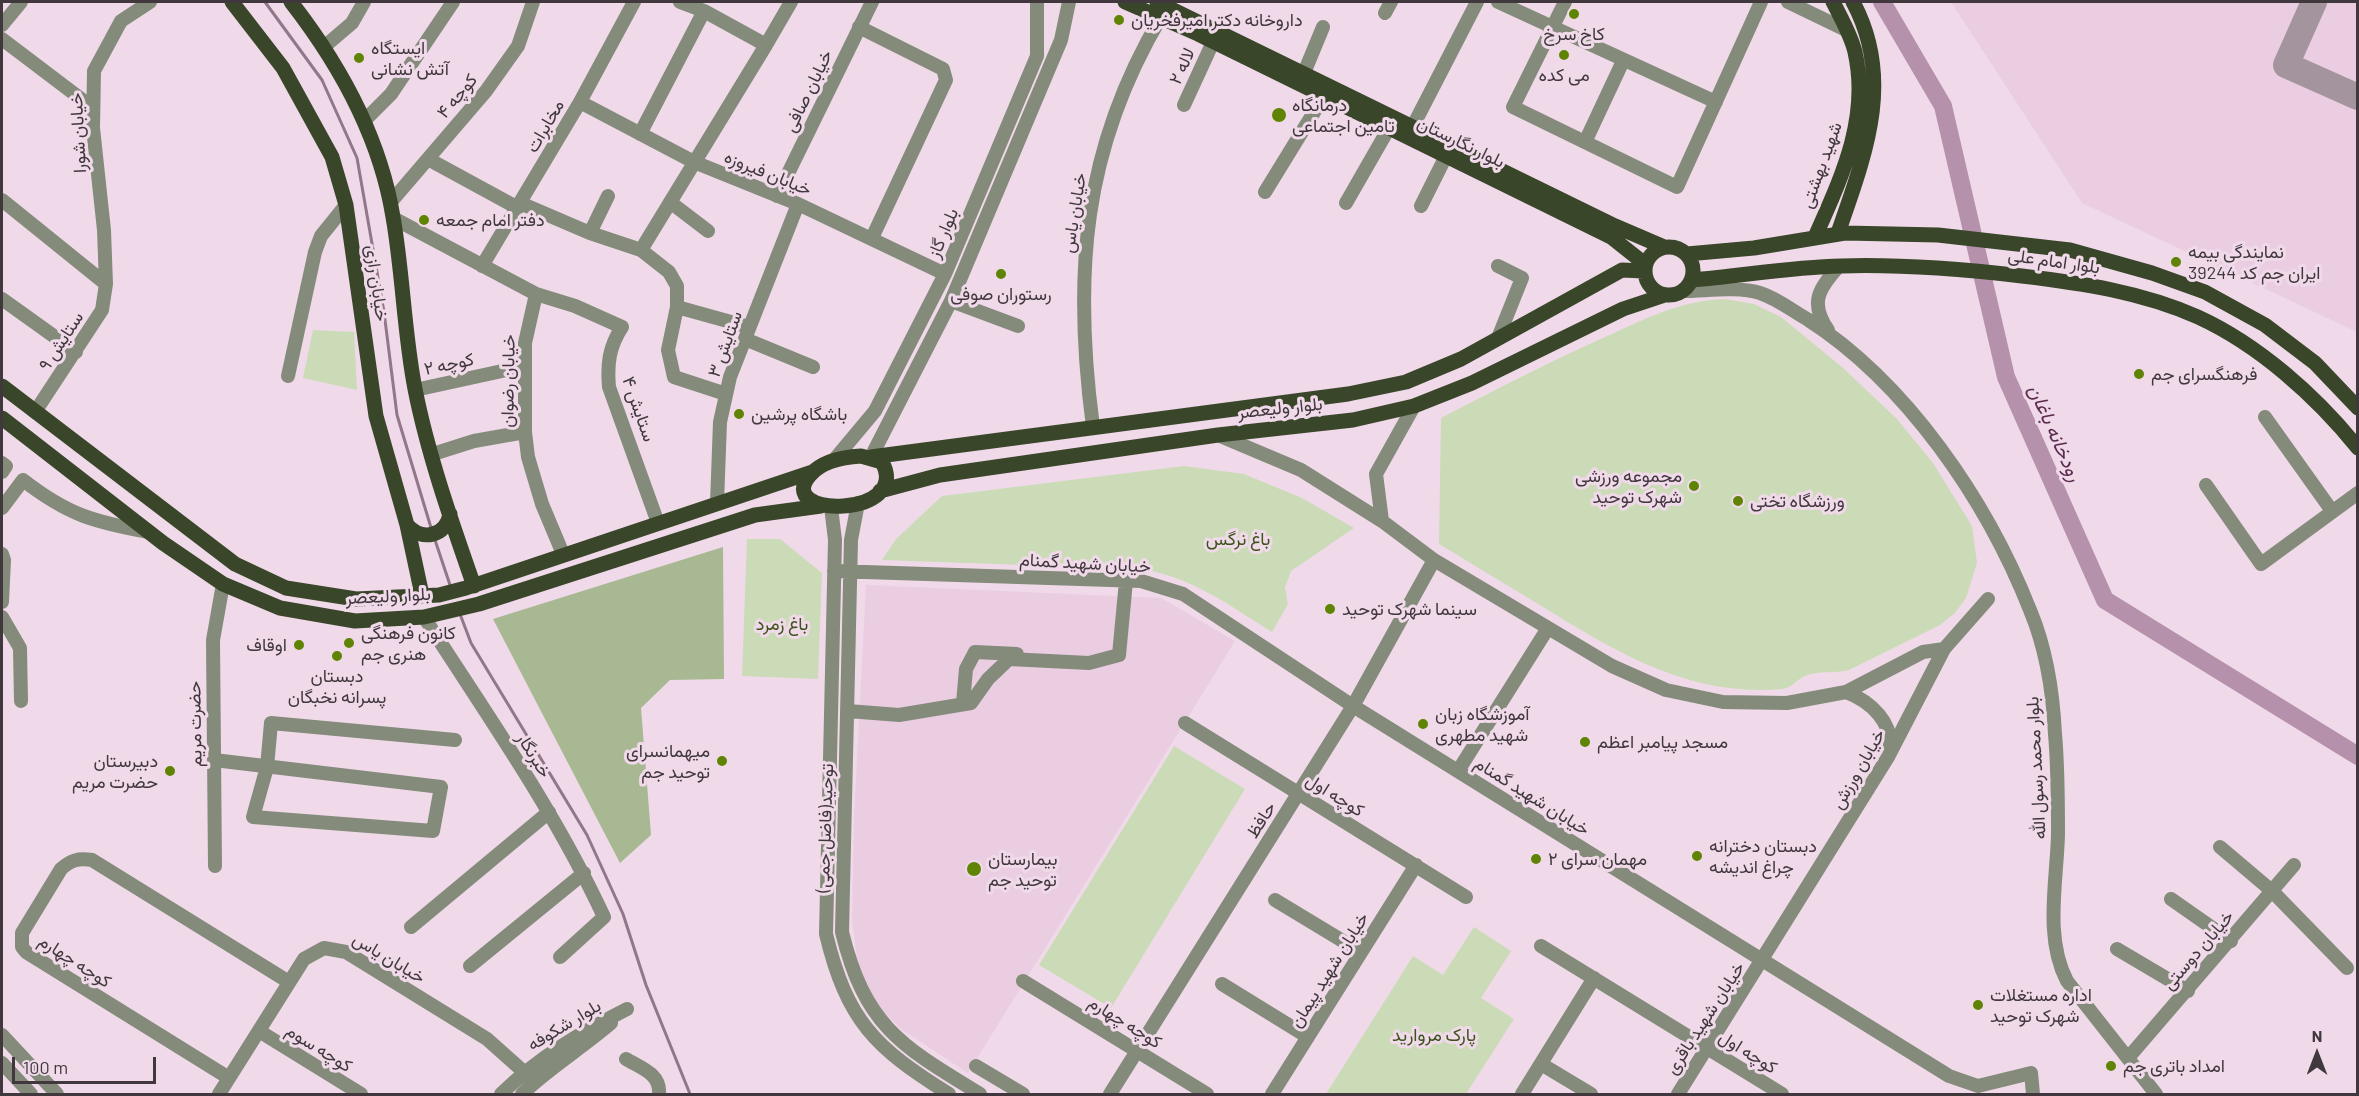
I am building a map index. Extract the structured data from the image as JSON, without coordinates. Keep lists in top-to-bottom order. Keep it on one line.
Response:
{"streets":{"main road":["بلوار نگارستان","شهید بهشتی","بلوار امام علی","خیابان رازی","بلوار ولیعصر"],"street":["لاله ۲","خیابان صافی","کوچه ۴","مخابرات","خیابان شورا","خیابان فیروزه","خیابان یاس","بلوار گاز","ستایش ۹","ستایش ۳","کوچه ۲","خیابان رضوان","ستایش ۴","خیابان شهید گمنام","حضرت مریم","خبرنگار","بلوار محمد رسول الله","خیابان ورزش","کوچه اول","حافظ","توحید(فاضل جمی)","خیابان دوستی","کوچه چهارم","خیابان شهید پیمان","خیابان شهید باقری","بلوار شکوفه","کوچه سوم"]},"crossings":[["لاله ۲","بلوار نگارستان"],["خیابان صافی","خیابان فیروزه"],["مخابرات","خیابان فیروزه"],["خیابان شورا","ستایش ۹"],["بلوار نگارستان","خیابان یاس"],["بلوار نگارستان","بلوار امام علی"],["بلوار نگارستان","بلوار ولیعصر"],["شهید بهشتی","بلوار امام علی"],["خیابان فیروزه","بلوار گاز"],["خیابان فیروزه","ستایش ۳"],["خیابان یاس","بلوار ولیعصر"],["خیابان یاس","کوچه چهارم"],["خیابان یاس","بلوار شکوفه"],["خیابان یاس","کوچه سوم"],["بلوار گاز","بلوار ولیعصر"],["بلوار امام علی","بلوار ولیعصر"],["خیابان رازی","بلوار ولیعصر"],["ستایش ۹","بلوار ولیعصر"],["ستایش ۳","بلوار ولیعصر"],["کوچه ۲","خیابان رضوان"],["خیابان رضوان","بلوار ولیعصر"],["خیابان رضوان","ستایش ۴"],["بلوار ولیعصر","ستایش ۴"],["بلوار ولیعصر","حضرت مریم"],["بلوار ولیعصر","خبرنگار"],["بلوار ولیعصر","توحید(فاضل جمی)"],["خیابان شهید گمنام","خیابان ورزش"],["خیابان شهید گمنام","حافظ"],["خیابان شهید گمنام","توحید(فاضل جمی)"],["خیابان شهید گمنام","خیابان شهید باقری"],["بلوار محمد رسول الله","خیابان دوستی"],["خیابان ورزش","خیابان شهید باقری"],["کوچه اول","حافظ"],["کوچه اول","خیابان شهید پیمان"],["کوچه اول","خیابان شهید باقری"],["حافظ","کوچه چهارم"]],"water":["رودخانه باغان"],"parks":["باغ نرگس","باغ زمرد","پارک مروارید"],"places":["کاخ سرخ","داروخانه دکتر امیرفخریان","می کده","ایستگاه آتش نشانی","درمانگاه تامین اجتماعی","دفتر امام جمعه","نمایندگی بیمه ایران جم کد 39244","رستوران صوفی","فرهنگسرای جم","باشگاه پرشین","مجموعه ورزشی شهرک توحید","ورزشگاه تختی","سینما شهرک توحید","کانون فرهنگی هنری جم","اوقاف","دبستان پسرانه نخبگان","آموزشگاه زبان شهید مطهری","مسجد پیامبر اعظم","میهمانسرای توحید جم","دبیرستان حضرت مریم","دبستان دخترانه چراغ اندیشه","مهمان سرای ۲","بیمارستان توحید جم","اداره مستغلات شهرک توحید","امداد باتری جم"],"scale_bar":"100 m","north":"top"}
